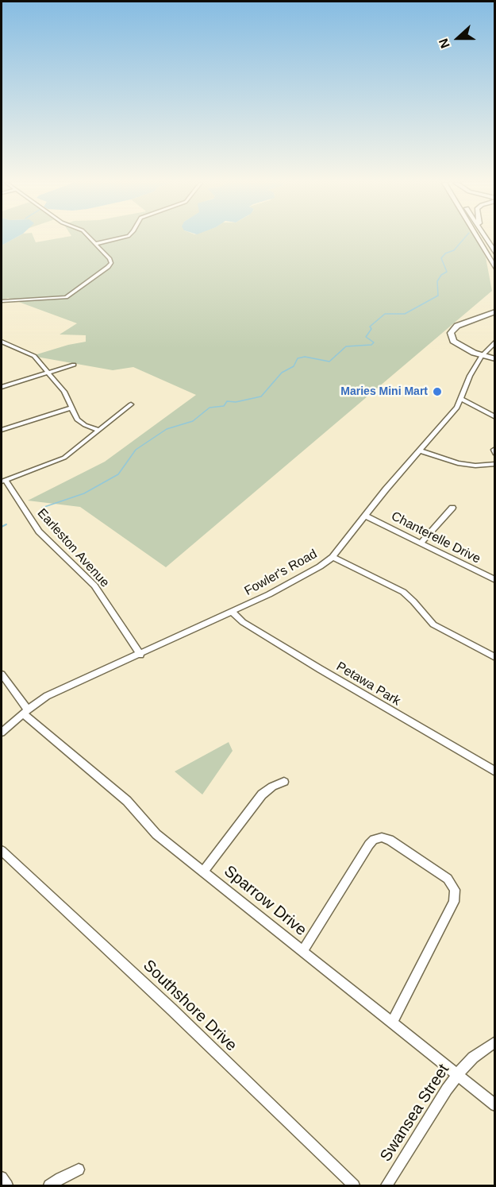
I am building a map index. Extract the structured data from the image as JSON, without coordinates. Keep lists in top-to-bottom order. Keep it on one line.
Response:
{"streets":{"street":["Chanterelle Drive","Earleston Avenue","Fowler's Road","Petawa Park","Sparrow Drive","Southshore Drive","Swansea Street"]},"crossings":[["Chanterelle Drive","Fowler's Road"],["Earleston Avenue","Fowler's Road"],["Fowler's Road","Petawa Park"],["Fowler's Road","Sparrow Drive"],["Sparrow Drive","Swansea Street"]],"places":["Maries Mini Mart"],"north":"left"}
